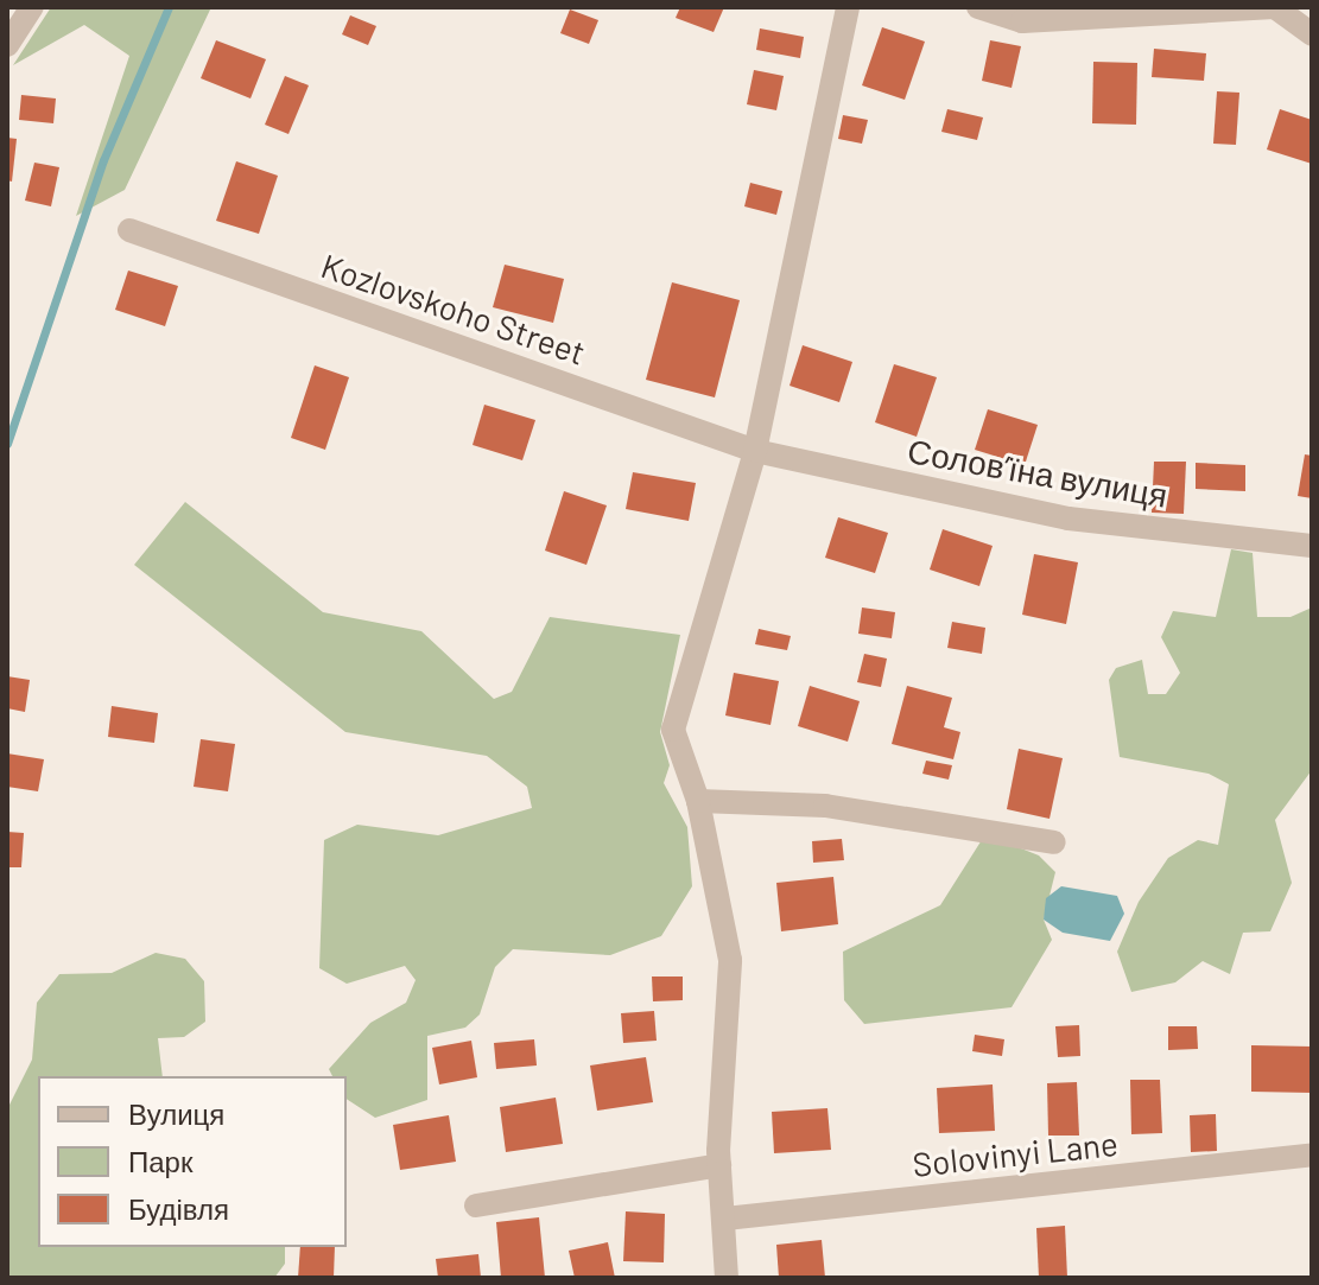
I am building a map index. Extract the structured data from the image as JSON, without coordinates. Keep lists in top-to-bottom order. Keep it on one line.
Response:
{"streets":{"street":["Kozlovskoho Street","Соловʼїна вулиця","Solovinyi Lane"]},"crossings":[["Kozlovskoho Street","Соловʼїна вулиця"]],"legend":["Вулиця","Парк","Будівля"]}
